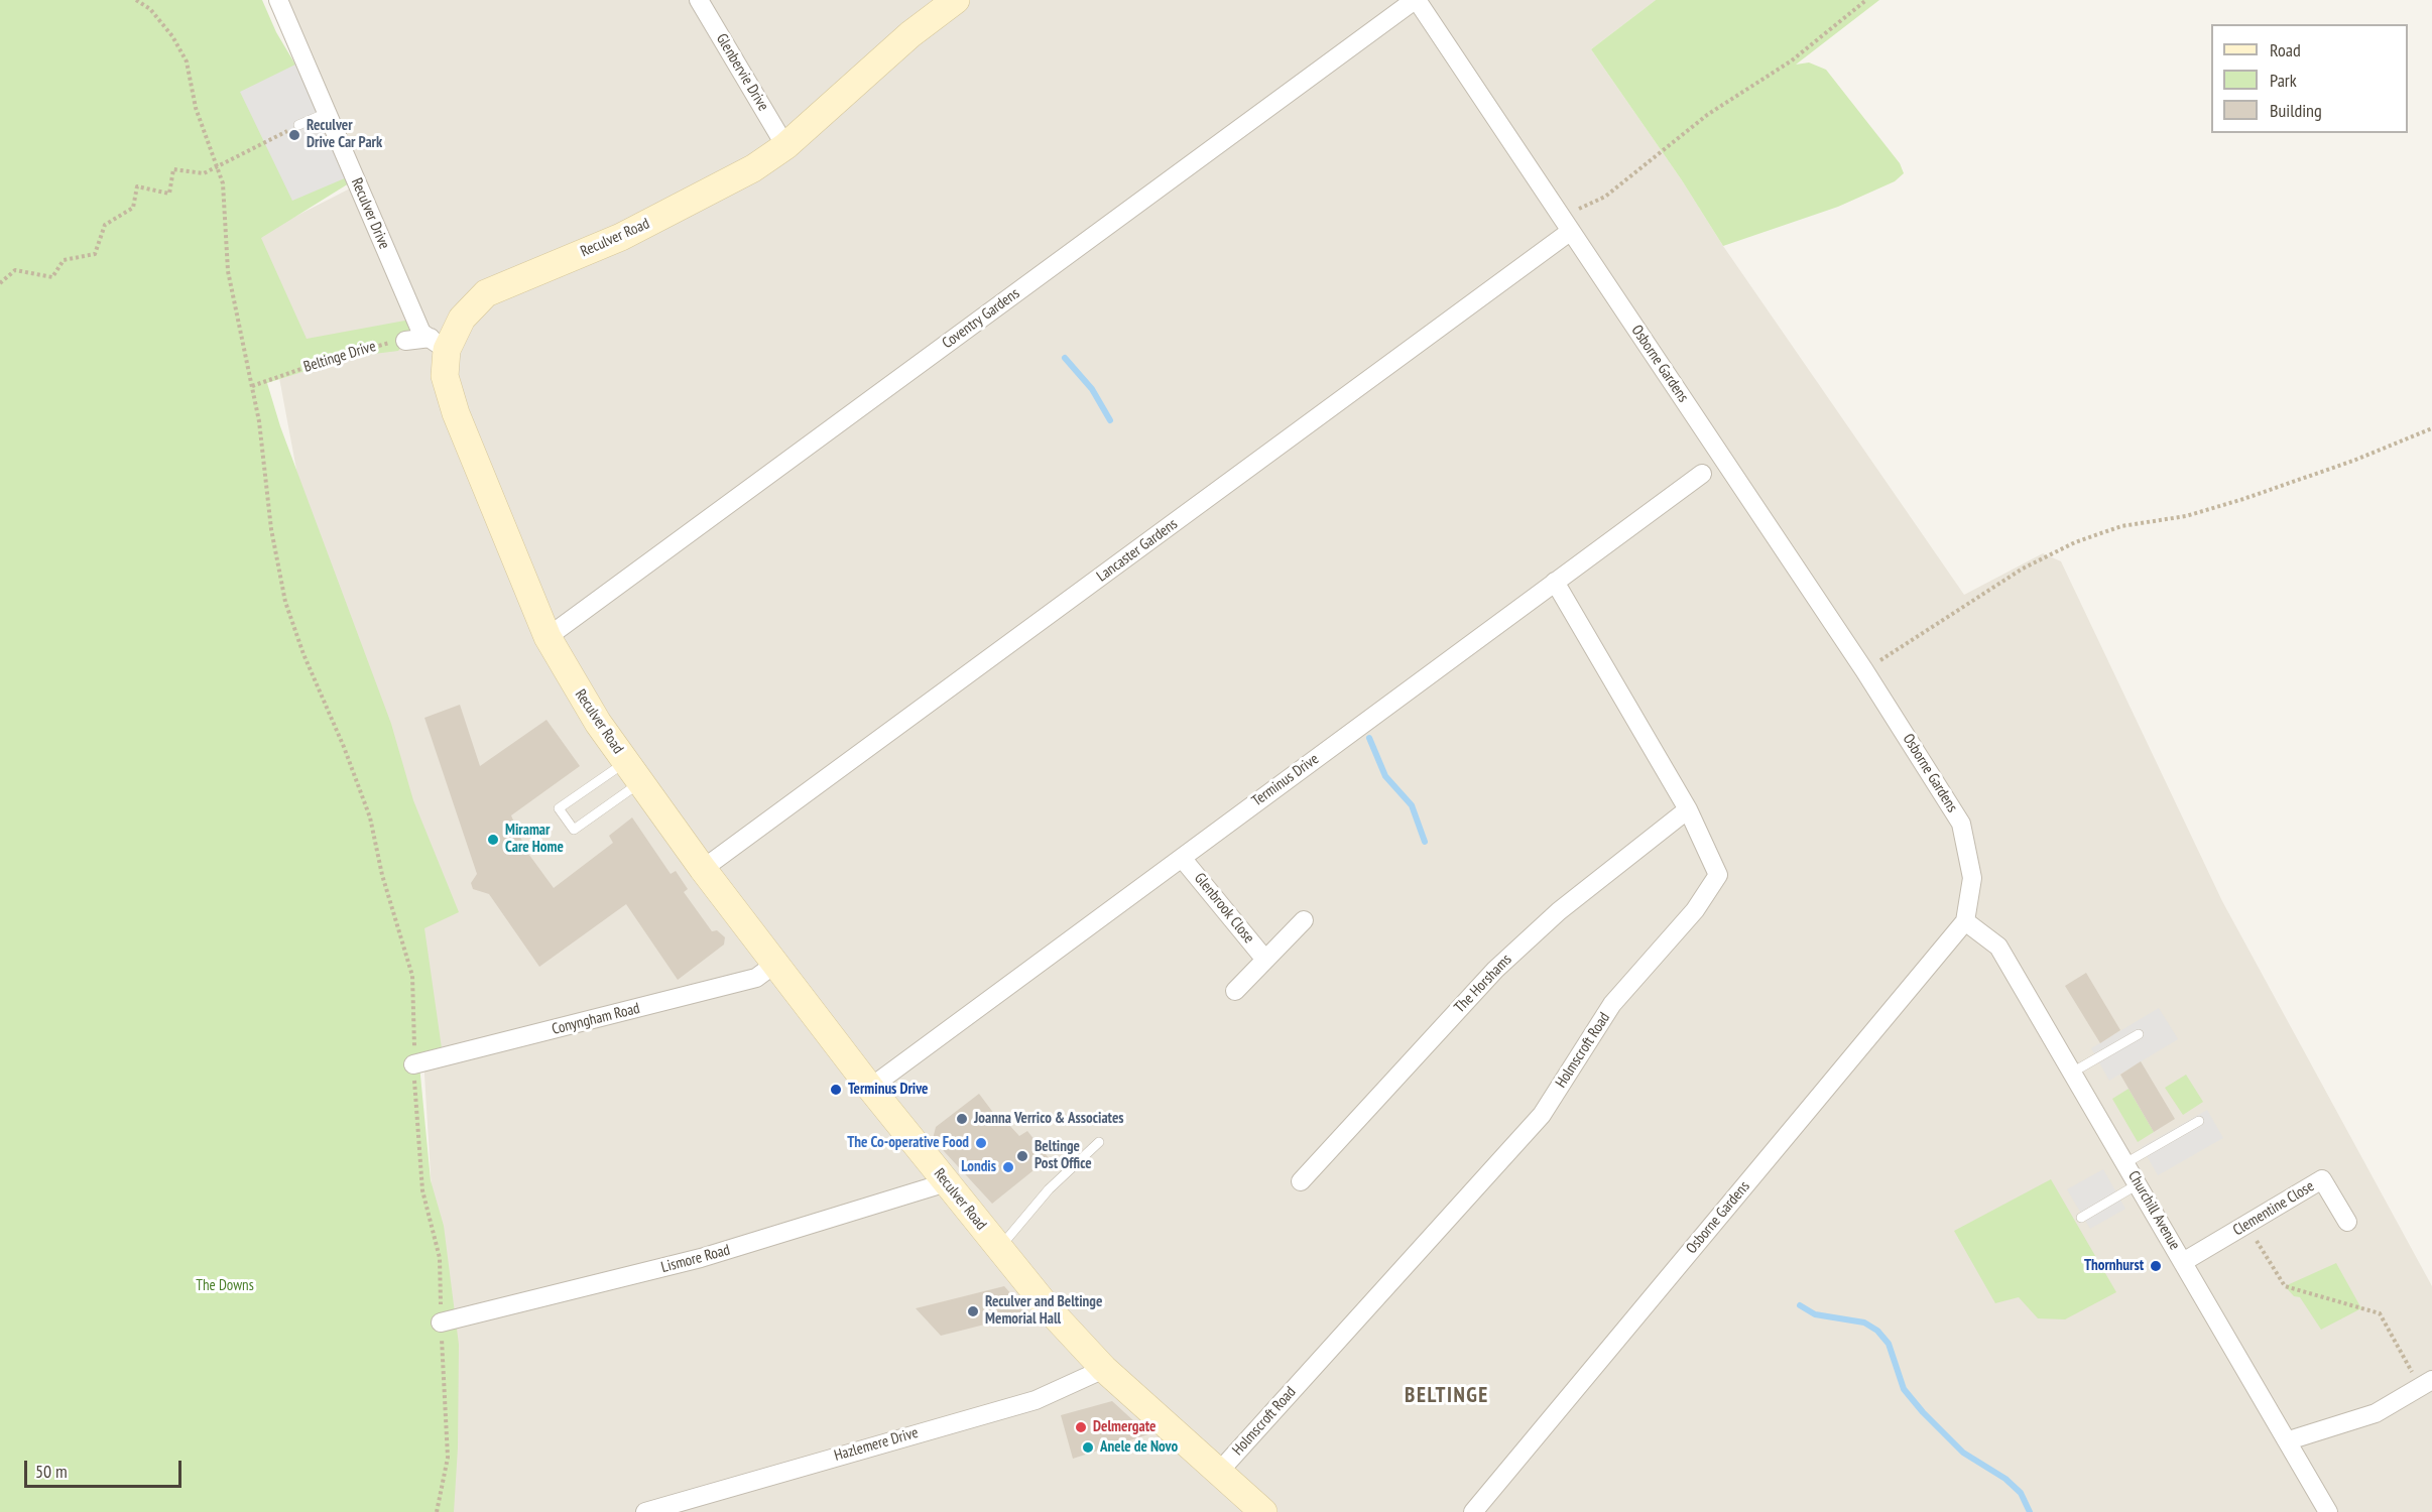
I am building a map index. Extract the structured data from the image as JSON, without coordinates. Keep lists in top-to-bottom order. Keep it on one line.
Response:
{"streets":{"street":["Glenbervie Drive","Reculver Drive","Reculver Road","Coventry Gardens","Osborne Gardens","Lancaster Gardens","Terminus Drive","Glenbrook Close","The Horshams","Conyngham Road","Holmscroft Road","Clementine Close","Churchill Avenue","Lismore Road","Hazlemere Drive"],"path":["Beltinge Drive"]},"crossings":[["Glenbervie Drive","Reculver Road"],["Reculver Drive","Reculver Road"],["Reculver Road","Coventry Gardens"],["Reculver Road","Lancaster Gardens"],["Reculver Road","Terminus Drive"],["Reculver Road","Conyngham Road"],["Reculver Road","Holmscroft Road"],["Reculver Road","Lismore Road"],["Reculver Road","Hazlemere Drive"],["Coventry Gardens","Osborne Gardens"],["Osborne Gardens","Lancaster Gardens"],["Osborne Gardens","Churchill Avenue"],["Terminus Drive","Glenbrook Close"],["Terminus Drive","Holmscroft Road"],["The Horshams","Holmscroft Road"],["Clementine Close","Churchill Avenue"]],"districts":["BELTINGE"],"parks":["The Downs"],"places":["Reculver Drive Car Park","Miramar Care Home","Terminus Drive","Joanna Verrico & Associates","The Co-operative Food","Beltinge Post Office","Londis","Thornhurst","Reculver and Beltinge Memorial Hall","Delmergate","Anele de Novo"],"legend":["Road","Park","Building"],"scale_bar":"50 m"}
